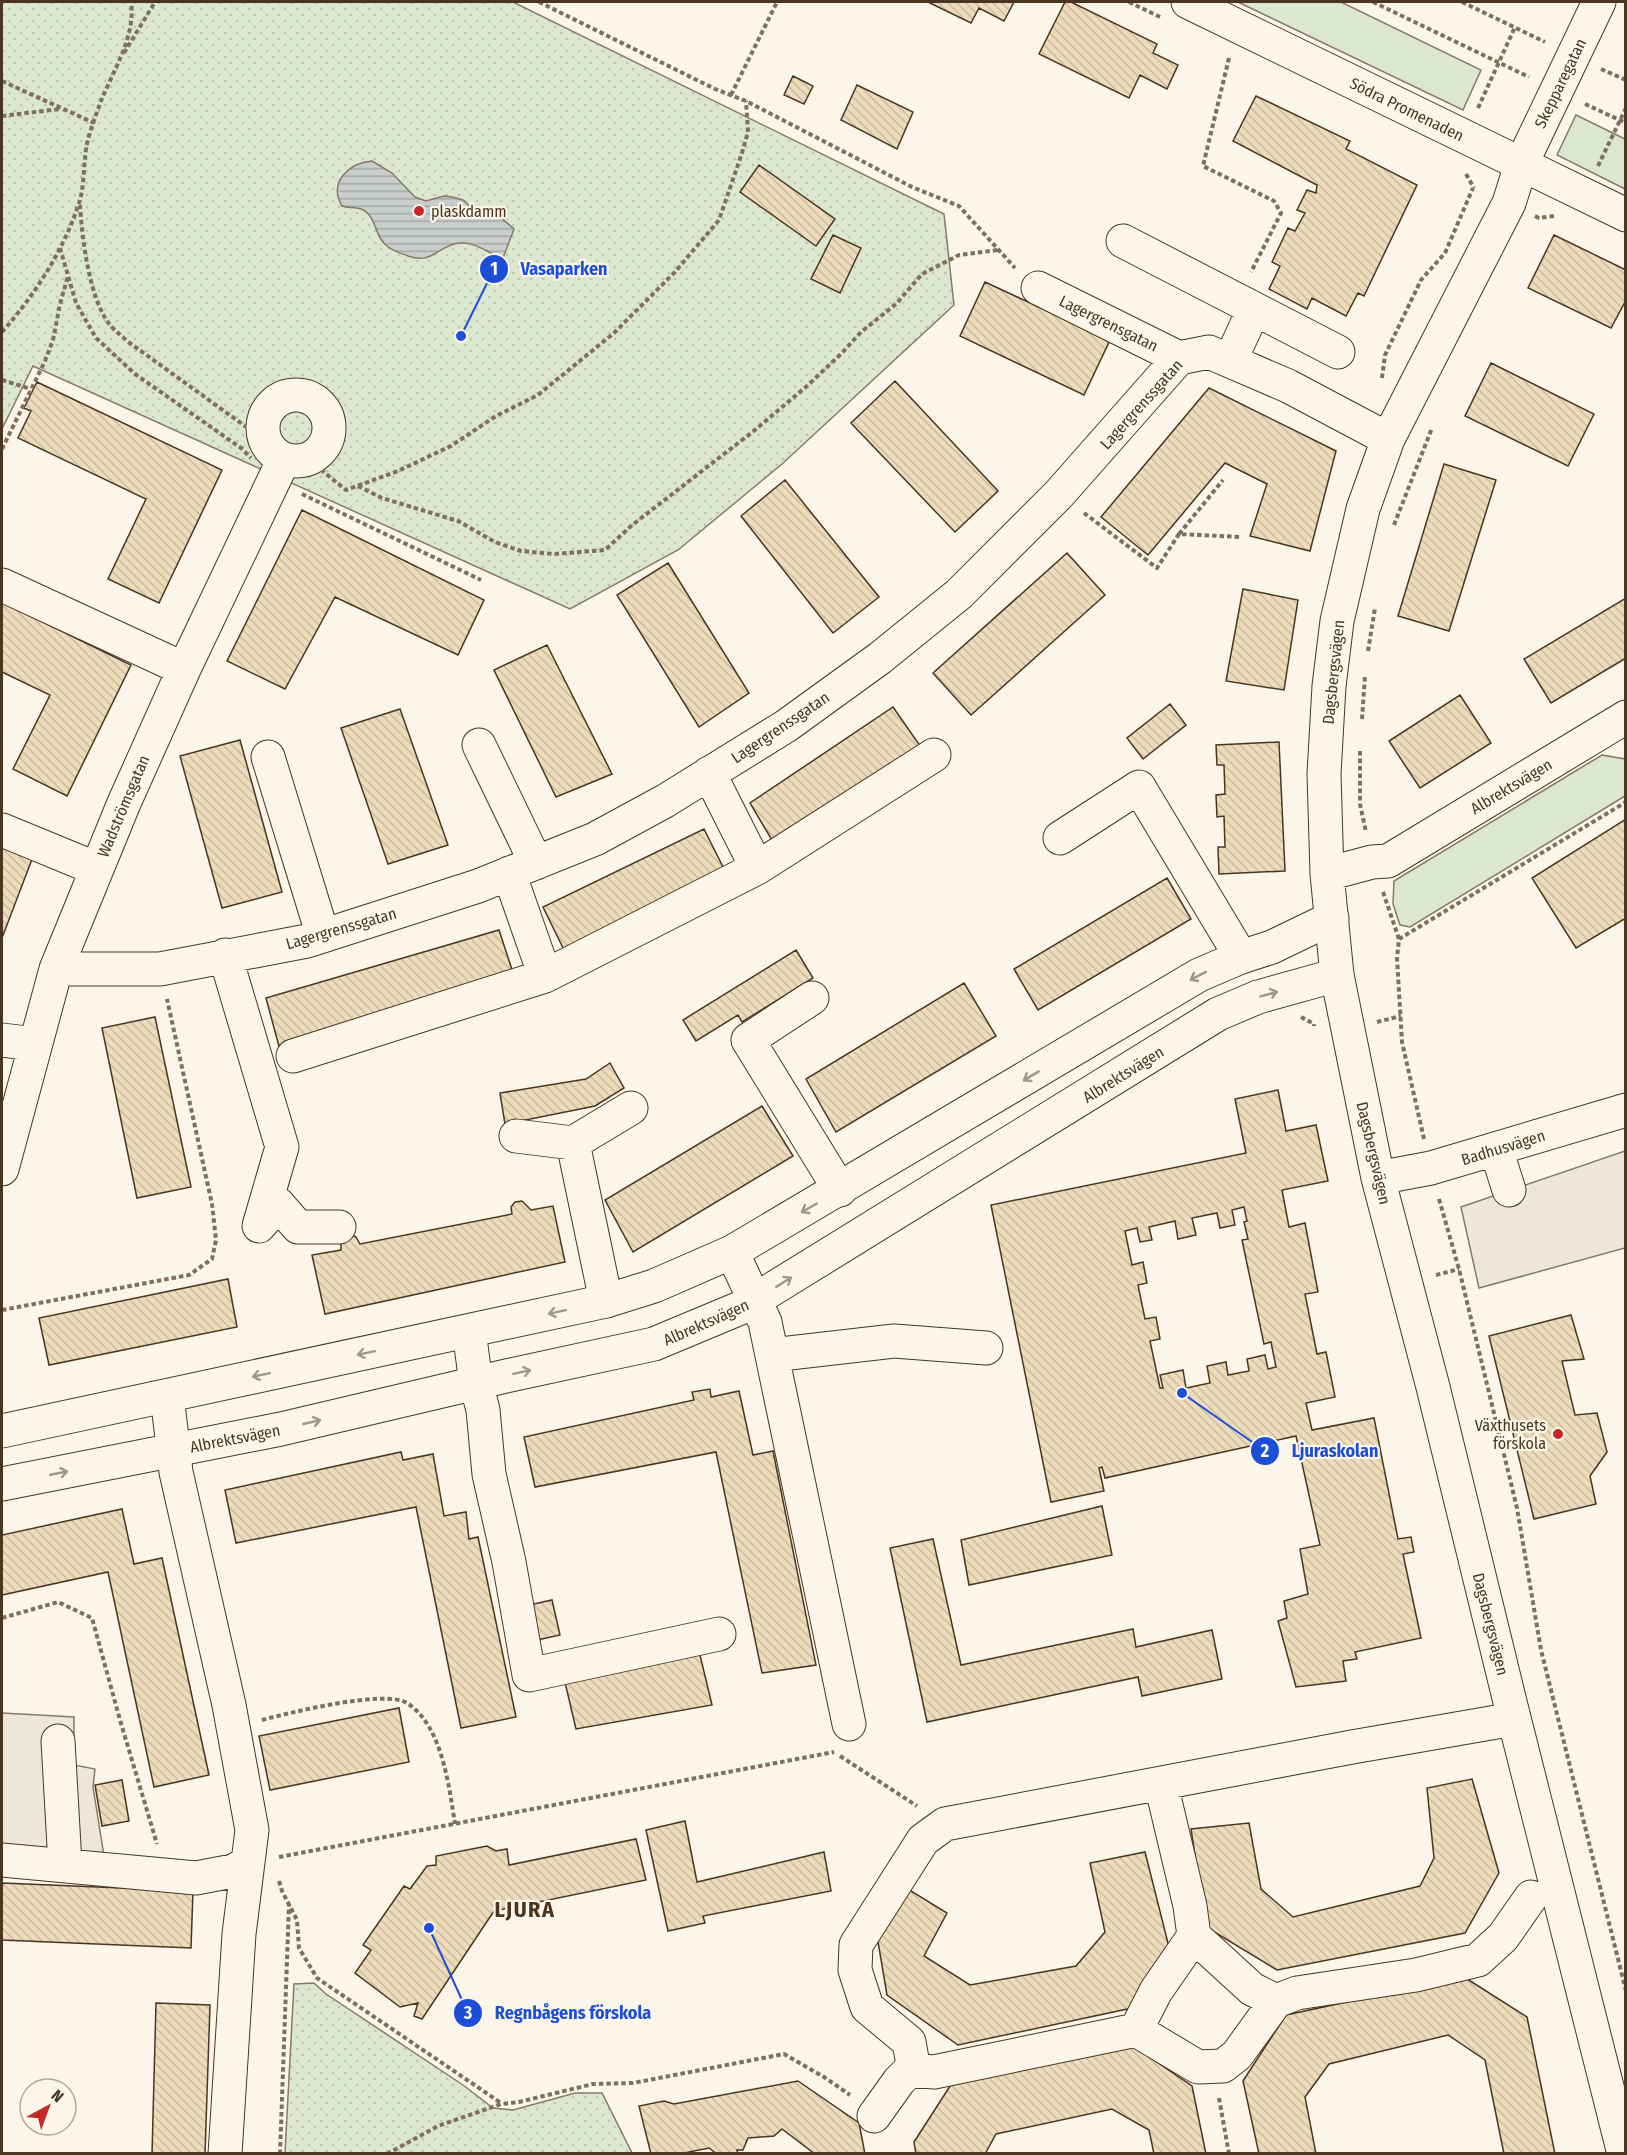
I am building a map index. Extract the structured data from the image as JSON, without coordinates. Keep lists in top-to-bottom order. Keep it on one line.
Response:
{"streets":{"street":["Skepparegatan","Södra Promenaden","Lagergrensgatan","Lagergrenssgatan","Dagsbergsvägen","Albrektsvägen","Wadströmsgatan","Badhusvägen"]},"crossings":[["Skepparegatan","Södra Promenaden"],["Skepparegatan","Dagsbergsvägen"],["Södra Promenaden","Dagsbergsvägen"],["Lagergrensgatan","Lagergrenssgatan"],["Lagergrenssgatan","Dagsbergsvägen"],["Lagergrenssgatan","Wadströmsgatan"],["Dagsbergsvägen","Albrektsvägen"],["Dagsbergsvägen","Badhusvägen"]],"districts":["LJURA"],"places":["plaskdamm","Vasaparken","Ljuraskolan","Växthusets förskola","Regnbågens förskola"],"north":"top right"}
